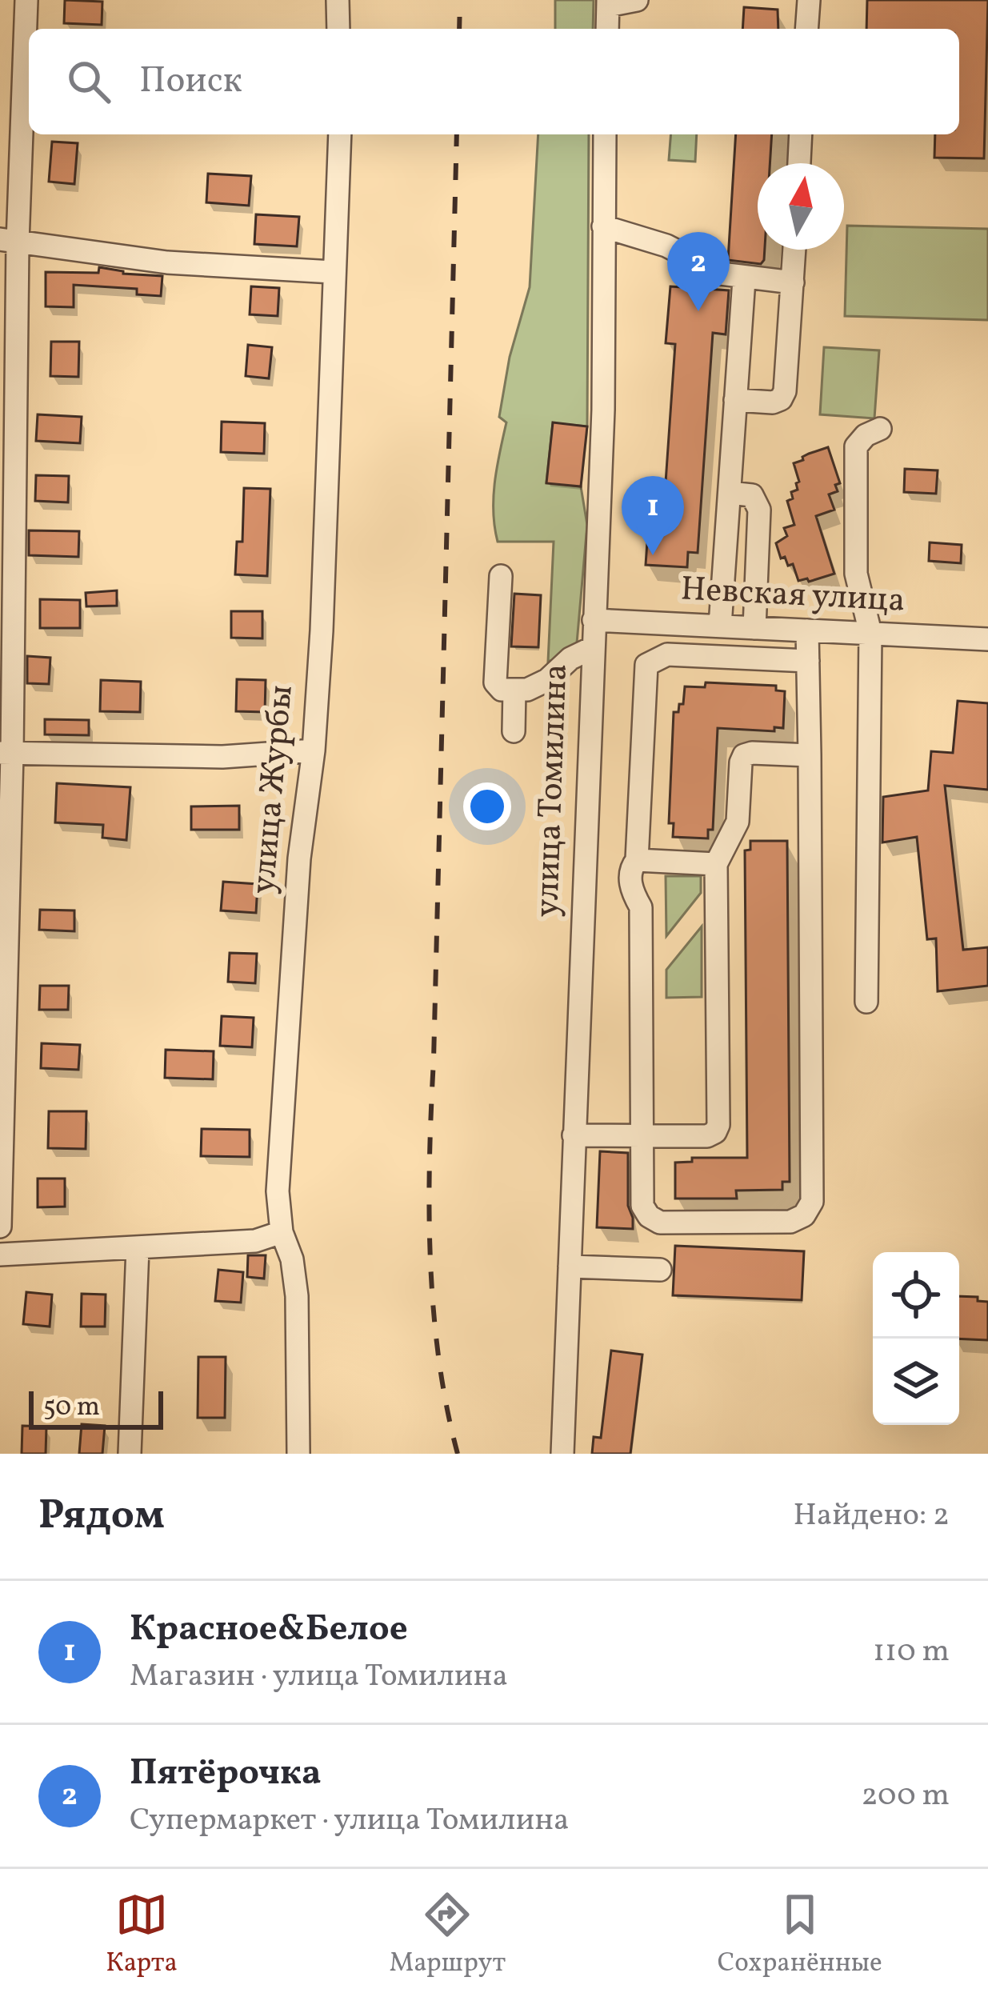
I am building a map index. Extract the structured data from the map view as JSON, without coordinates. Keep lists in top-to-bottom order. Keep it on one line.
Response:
{"streets":{"street":["Невская улица","улица Журбы","улица Томилина"]},"crossings":[["Невская улица","улица Томилина"]],"scale_bar":"50 m","north":"top","page":{"search":"Поиск","pins":["2","1"],"scale":"50 m","heading":["Рядом","Найдено: 2"],"list":[{"mark":"1","name":"Красное&Белое","note":"Магазин · улица Томилина","value":"110 m"},{"mark":"2","name":"Пятёрочка","note":"Супермаркет · улица Томилина","value":"200 m"}],"nav":["Карта","Маршрут","Сохранённые"]}}
